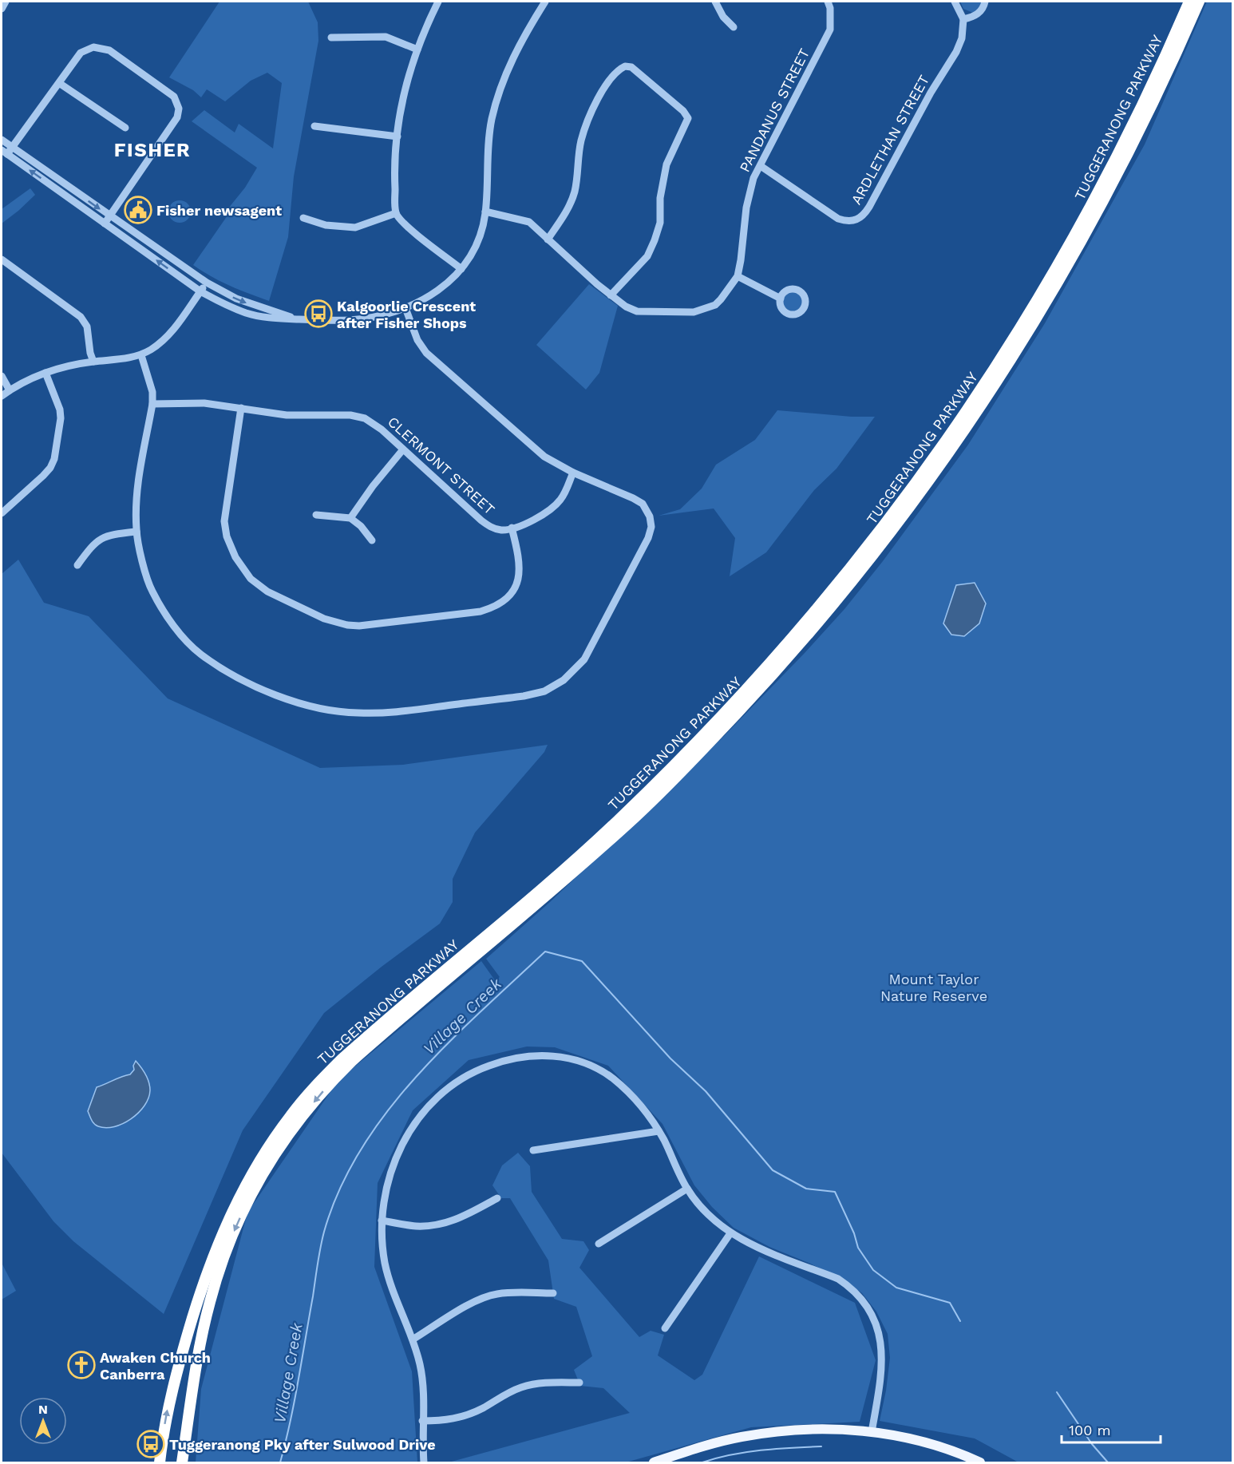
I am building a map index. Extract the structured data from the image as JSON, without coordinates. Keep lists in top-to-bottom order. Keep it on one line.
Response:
{"streets":{"highway":["TUGGERANONG PARKWAY"],"street":["PANDANUS STREET","ARDLETHAN STREET","CLERMONT STREET"]},"crossings":[["PANDANUS STREET","ARDLETHAN STREET"]],"districts":["FISHER"],"water":["Village Creek"],"parks":["Mount Taylor Nature Reserve"],"places":{"public building":["Fisher newsagent"],"bus stop":["Kalgoorlie Crescent after Fisher Shops","Tuggeranong Pky after Sulwood Drive"],"church":["Awaken Church Canberra"]},"scale_bar":"100 m","north":"top"}
